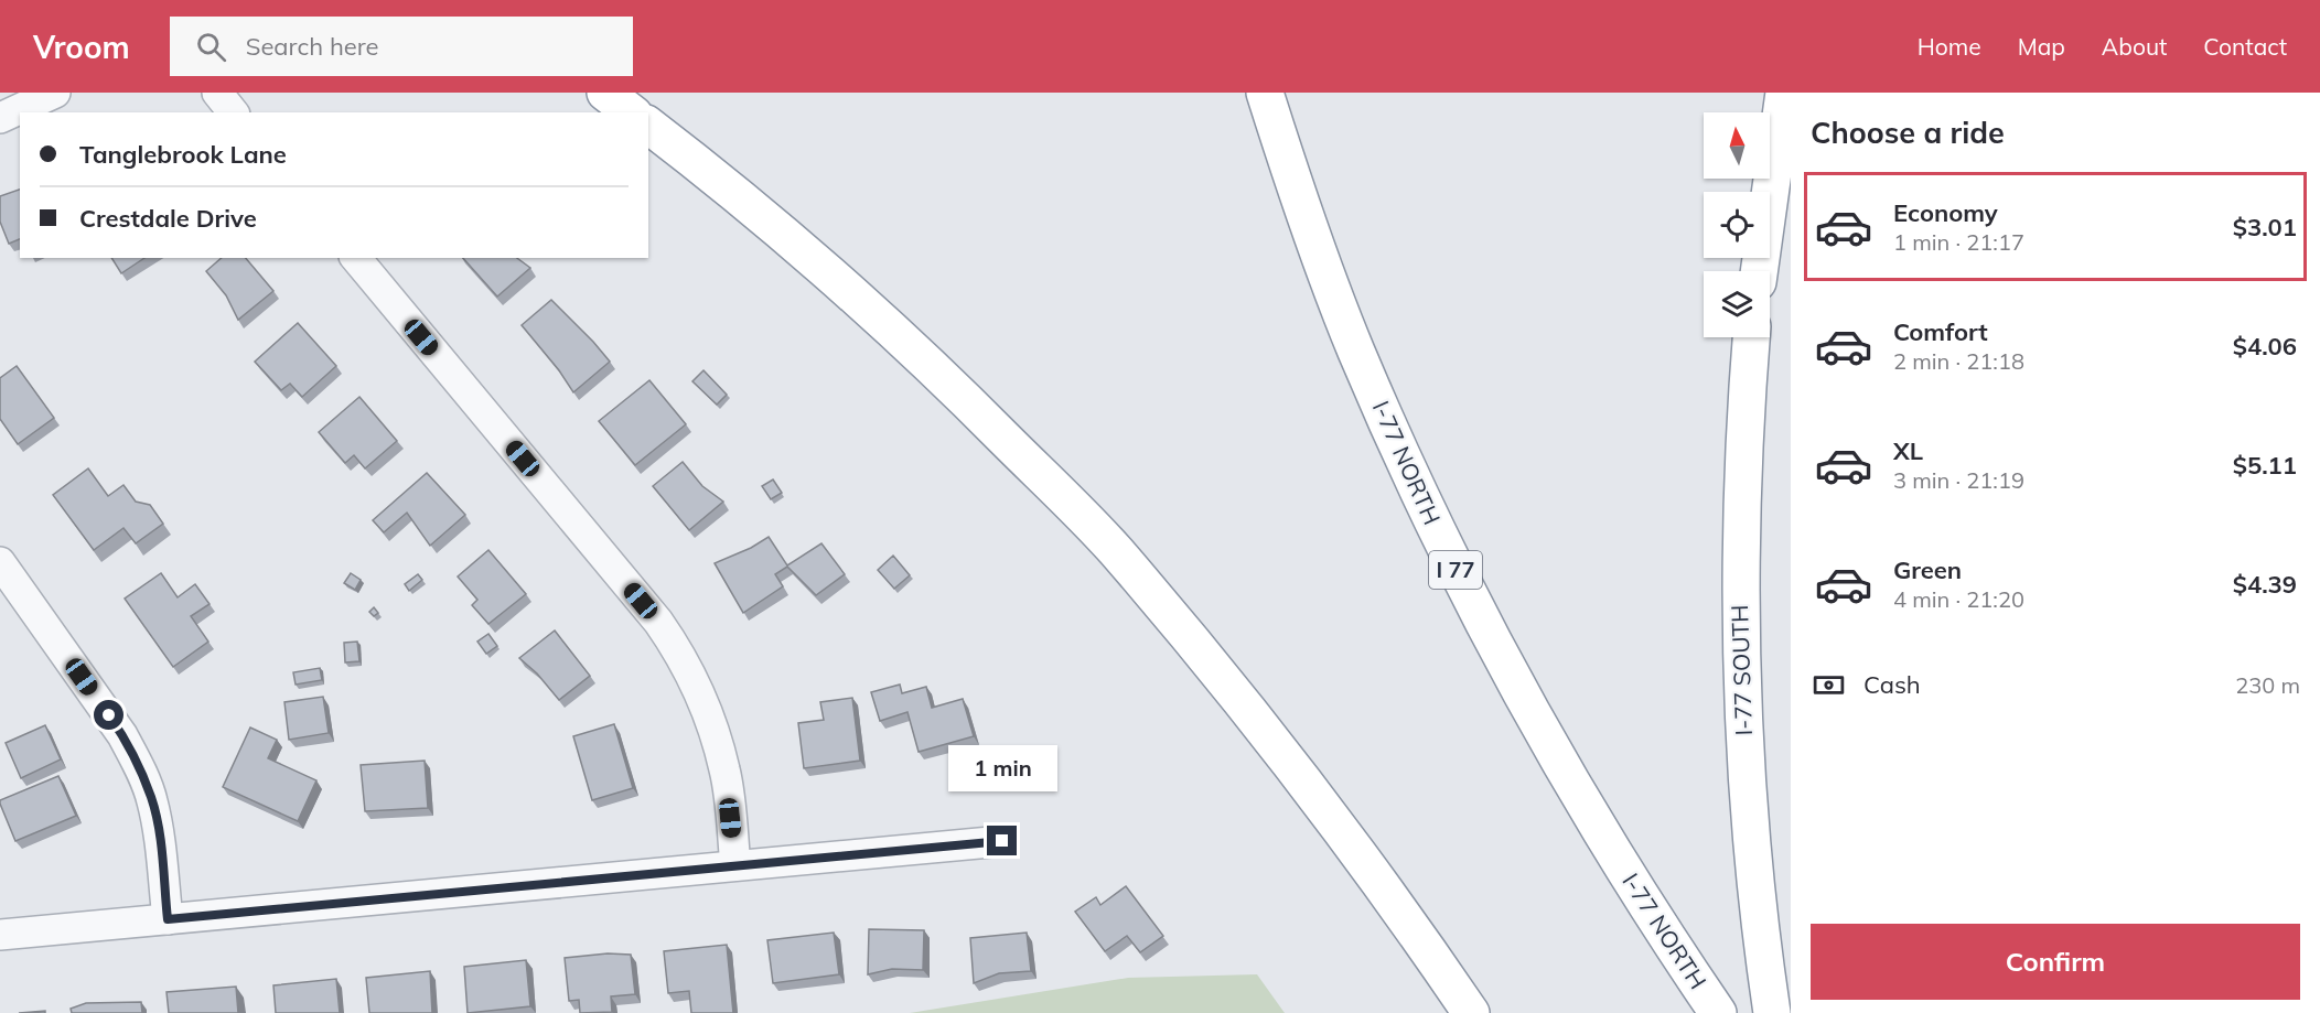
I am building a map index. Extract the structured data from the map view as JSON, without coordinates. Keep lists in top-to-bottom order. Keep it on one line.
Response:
{"streets":{"highway":["I-77 NORTH","I 77","I-77 SOUTH"]},"north":"top","page":{"header":"Vroom","search":"Search here","nav":["Home","Map","About","Contact"],"heading":"Choose a ride","banner":["Tanglebrook Lane","Crestdale Drive"],"list":[{"name":"Economy","note":"1 min · 21:17","value":"$3.01"},{"name":"Comfort","note":"2 min · 21:18","value":"$4.06"},{"name":"XL","note":"3 min · 21:19","value":"$5.11"},{"name":"Green","note":"4 min · 21:20","value":"$4.39"}],"pay":["Cash","230 m"],"bubble":"1 min","buttons":"Confirm"}}
